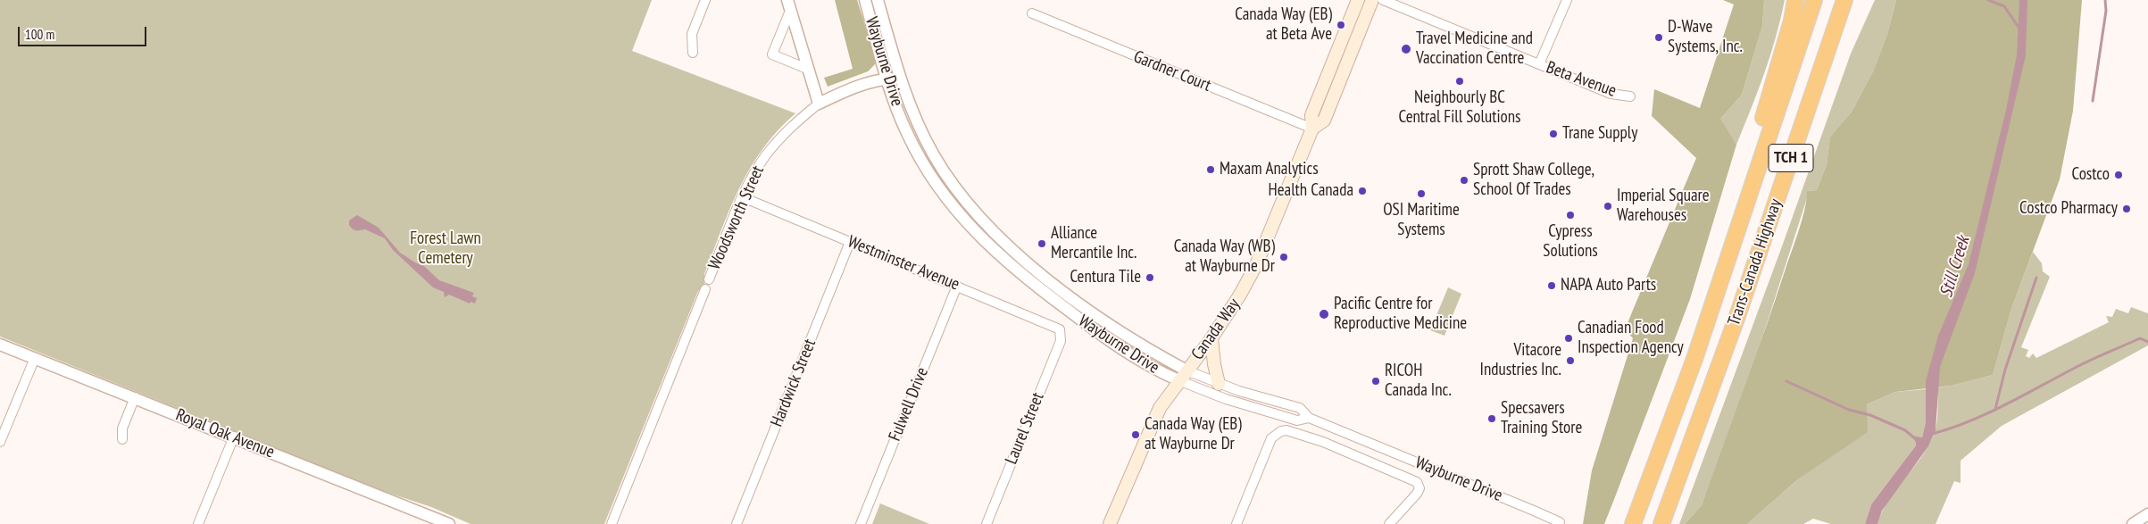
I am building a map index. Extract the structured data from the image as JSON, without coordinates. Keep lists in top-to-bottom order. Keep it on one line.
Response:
{"streets":{"highway":["TCH 1","Trans-Canada Highway"],"main road":["Canada Way"],"street":["Wayburne Drive","Gardner Court","Beta Avenue","Woodsworth Street","Westminster Avenue","Hardwick Street","Fulwell Drive","Laurel Street","Royal Oak Avenue"]},"crossings":[["Wayburne Drive","Woodsworth Street"],["Wayburne Drive","Canada Way"],["Gardner Court","Canada Way"],["Woodsworth Street","Westminster Avenue"],["Westminster Avenue","Hardwick Street"],["Westminster Avenue","Fulwell Drive"],["Westminster Avenue","Laurel Street"]],"water":["Still Creek"],"parks":["Forest Lawn Cemetery"],"places":["Canada Way (EB) at Beta Ave","D-Wave Systems, Inc.","Travel Medicine and Vaccination Centre","Neighbourly BC Central Fill Solutions","Trane Supply","Maxam Analytics","Costco","Sprott Shaw College, School Of Trades","Health Canada","OSI Maritime Systems","Imperial Square Warehouses","Costco Pharmacy","Cypress Solutions","Alliance Mercantile Inc.","Canada Way (WB) at Wayburne Dr","Centura Tile","NAPA Auto Parts","Pacific Centre for Reproductive Medicine","Canadian Food Inspection Agency","Vitacore Industries Inc.","RICOH Canada Inc.","Specsavers Training Store","Canada Way (EB) at Wayburne Dr"],"scale_bar":"100 m"}
